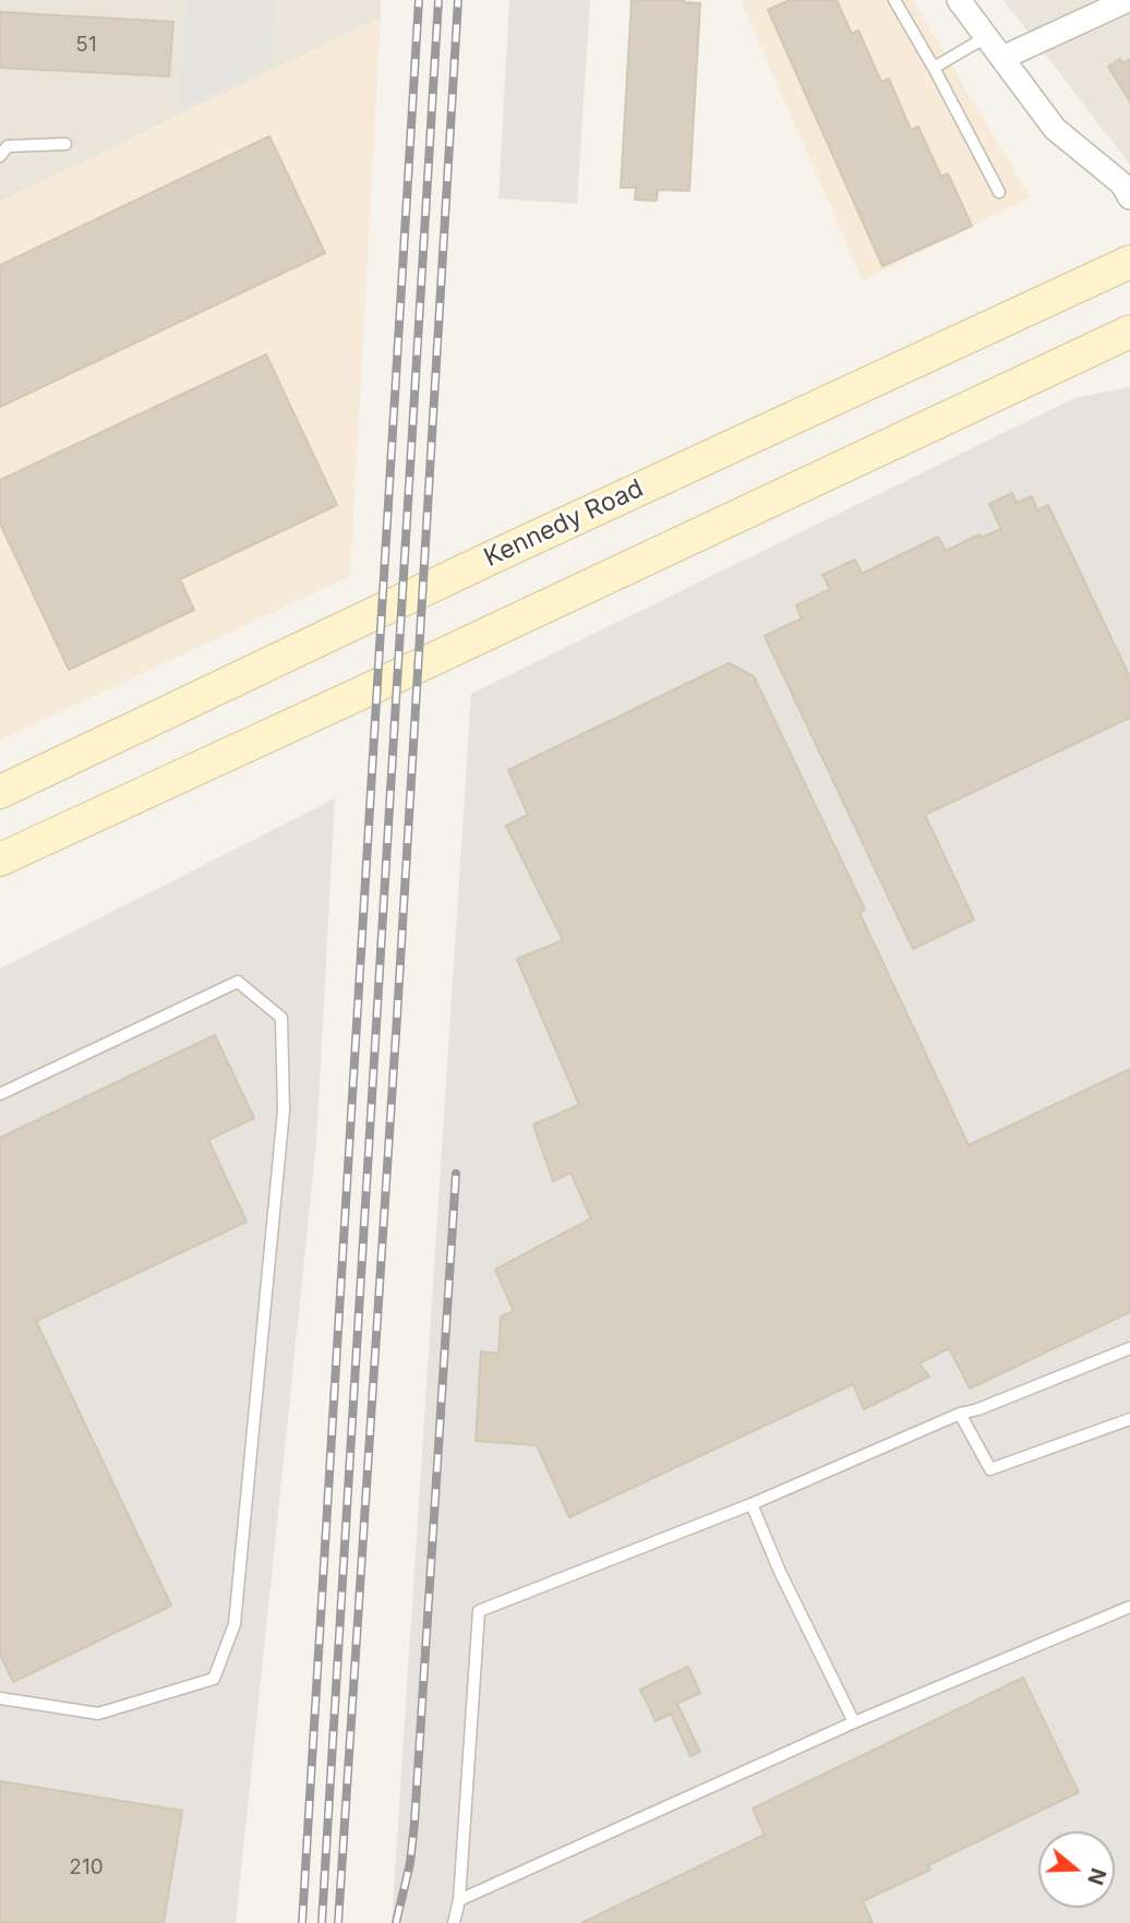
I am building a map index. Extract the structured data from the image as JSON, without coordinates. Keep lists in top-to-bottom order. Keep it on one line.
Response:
{"streets":{"main road":["Kennedy Road"]},"house_numbers":["51","210"],"north":"right"}
